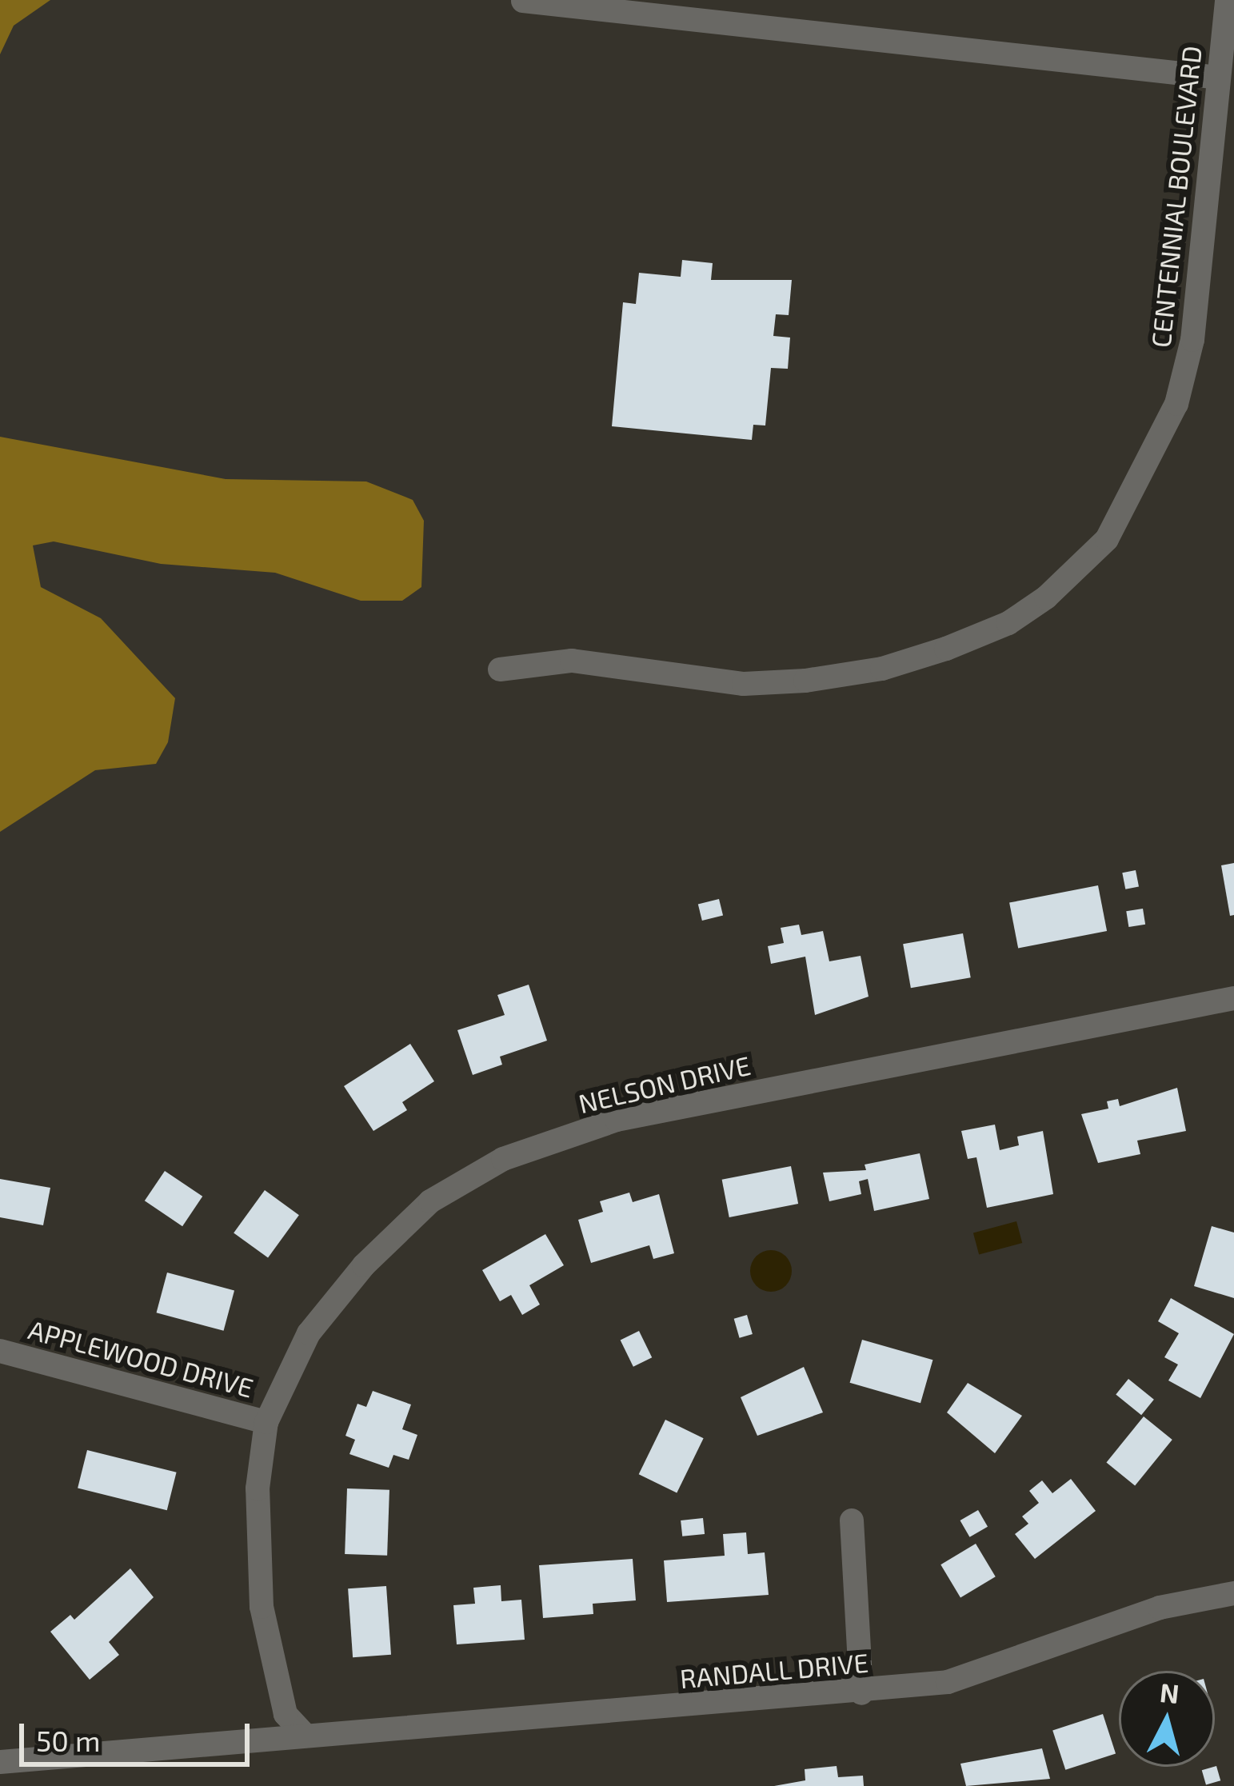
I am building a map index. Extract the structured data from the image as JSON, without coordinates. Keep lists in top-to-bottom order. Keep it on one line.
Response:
{"streets":{"street":["CENTENNIAL BOULEVARD","NELSON DRIVE","APPLEWOOD DRIVE","RANDALL DRIVE"]},"crossings":[["NELSON DRIVE","APPLEWOOD DRIVE"],["NELSON DRIVE","RANDALL DRIVE"]],"scale_bar":"50 m","north":"top"}
